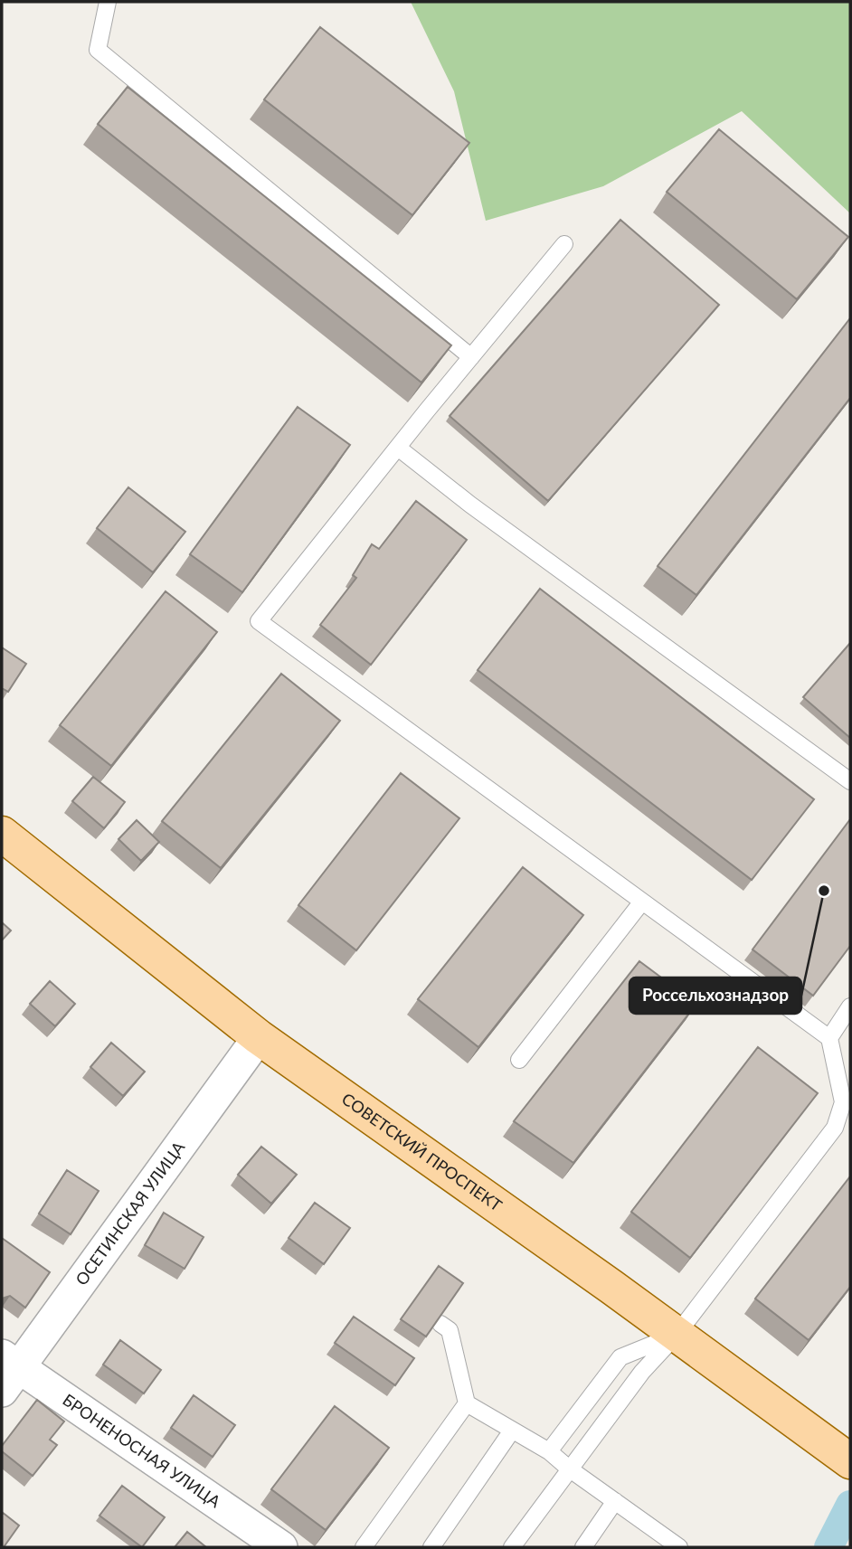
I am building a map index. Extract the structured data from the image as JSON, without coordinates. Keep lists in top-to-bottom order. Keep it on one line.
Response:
{"streets":{"main road":["СОВЕТСКИЙ ПРОСПЕКТ"],"street":["ОСЕТИНСКАЯ УЛИЦА","БРОНЕНОСНАЯ УЛИЦА"]},"crossings":[["СОВЕТСКИЙ ПРОСПЕКТ","ОСЕТИНСКАЯ УЛИЦА"],["ОСЕТИНСКАЯ УЛИЦА","БРОНЕНОСНАЯ УЛИЦА"]],"places":["Россельхознадзор"]}
